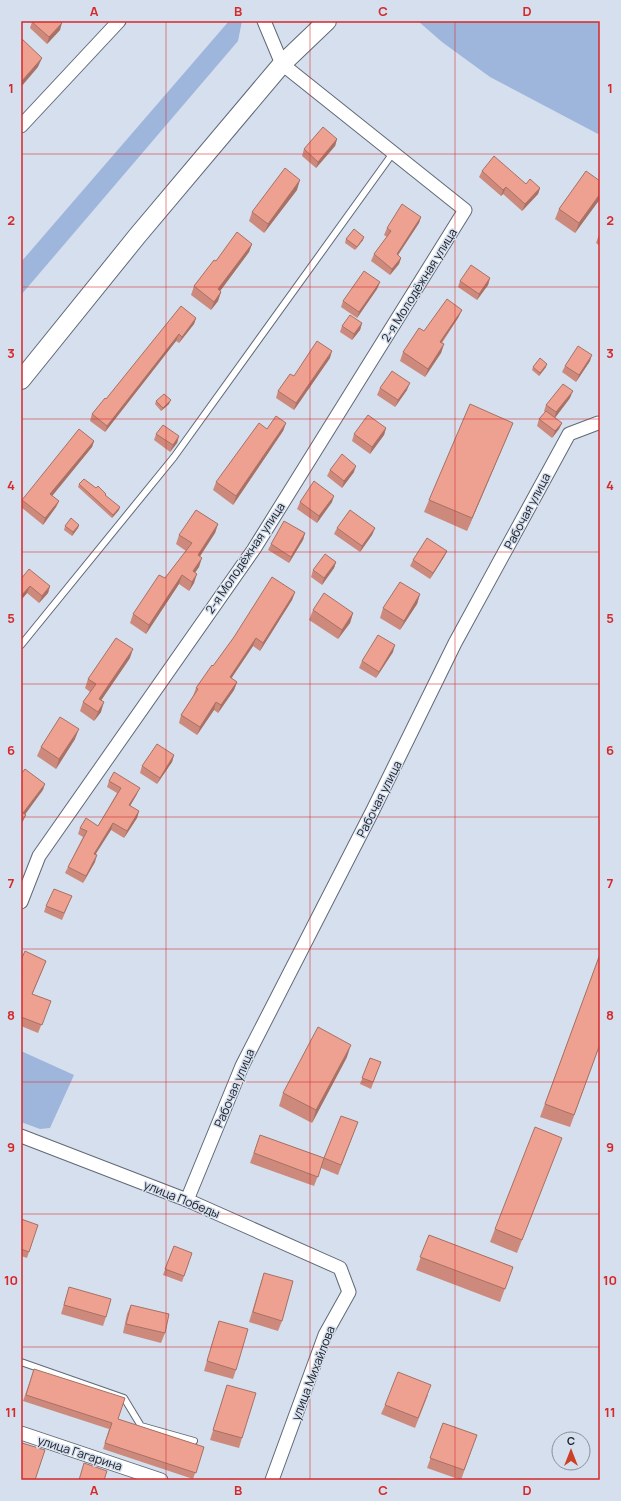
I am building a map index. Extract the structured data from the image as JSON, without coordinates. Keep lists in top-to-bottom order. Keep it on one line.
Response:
{"streets":{"street":["2-я Молодёжная улица","Рабочая улица","улица Победы","улица Михайлова","улица Гагарина"]},"crossings":[["Рабочая улица","улица Победы"],["улица Победы","улица Михайлова"]],"north":"top","grid":{"columns":["A","B","C","D"],"rows":["1","2","3","4","5","6","7","8","9","10","11"]}}
